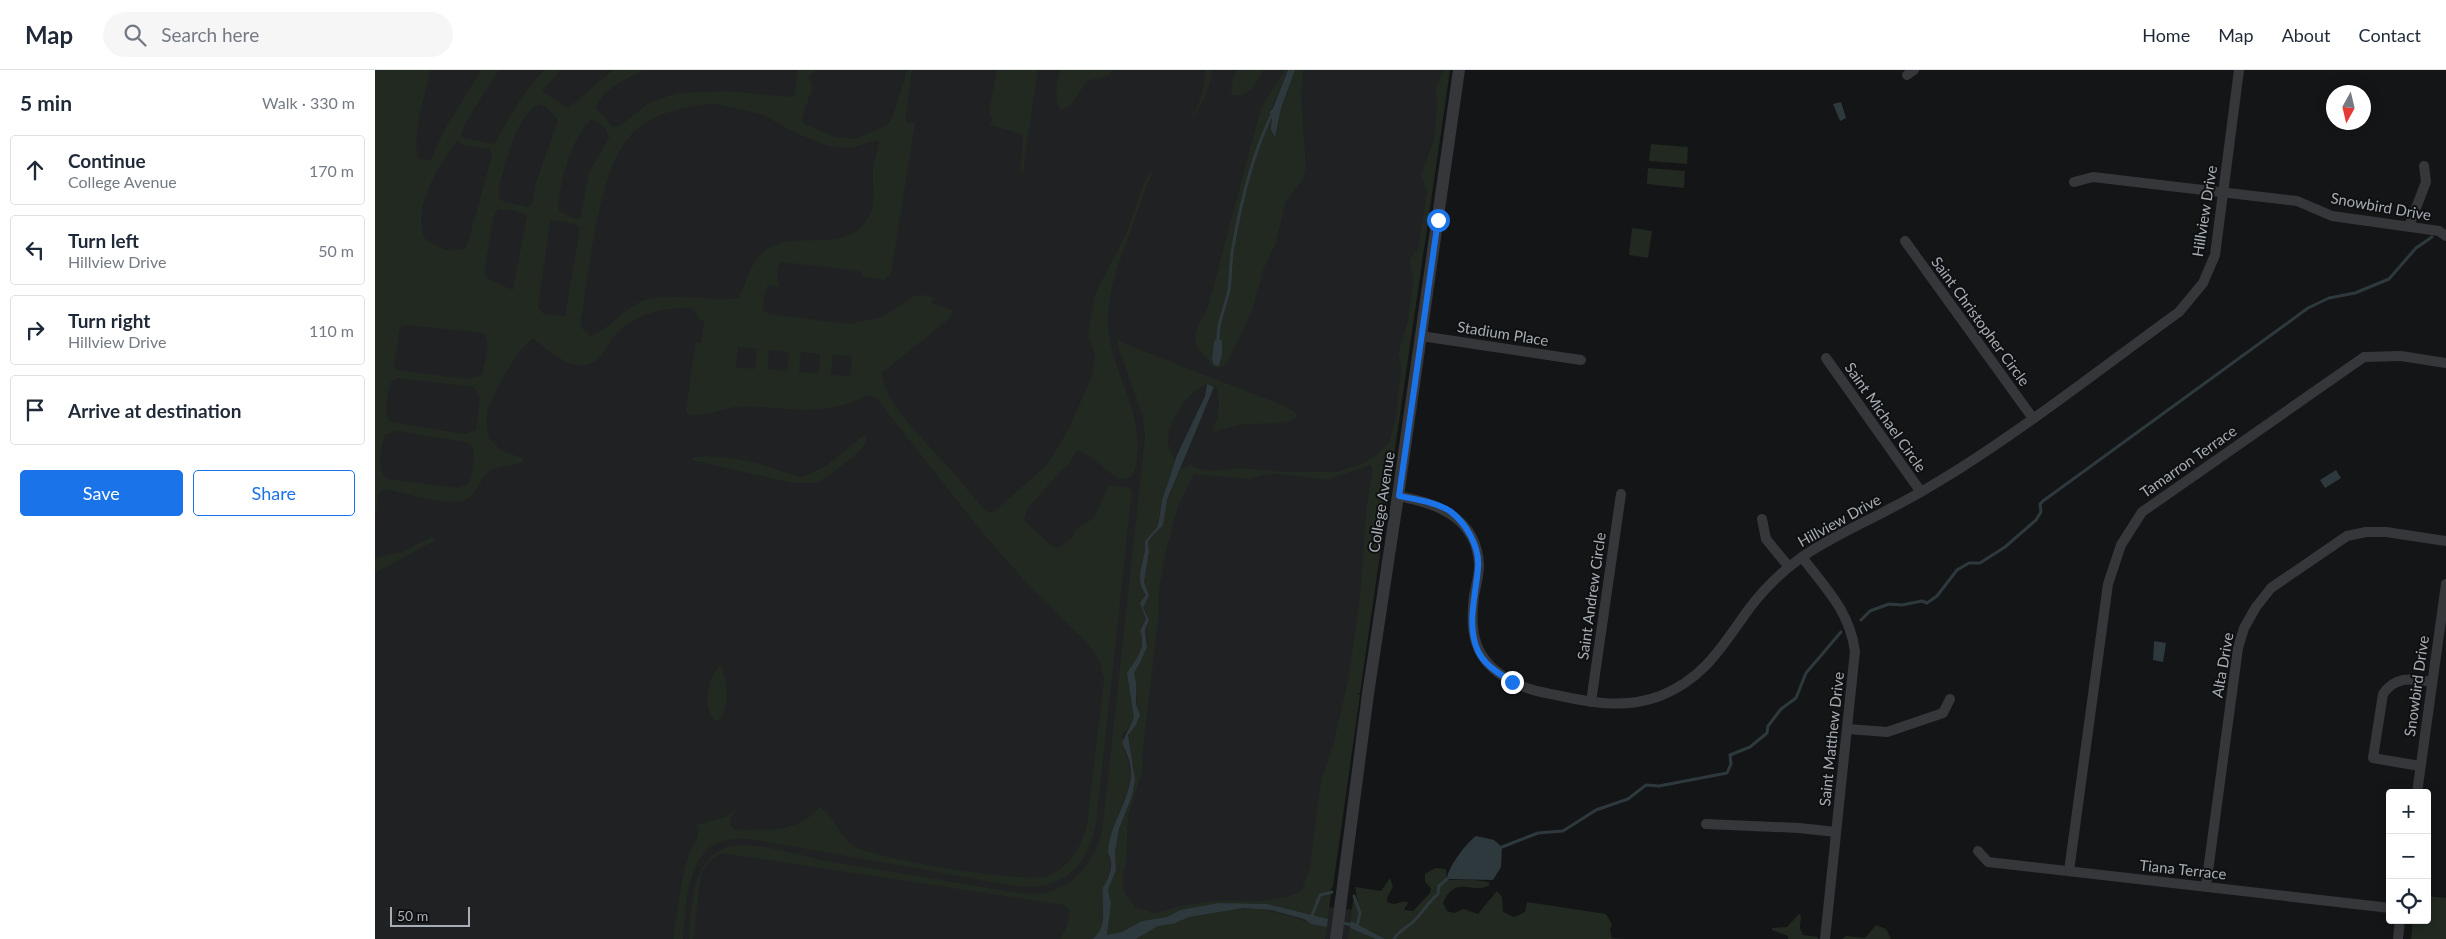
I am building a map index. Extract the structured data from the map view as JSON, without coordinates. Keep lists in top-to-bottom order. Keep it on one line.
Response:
{"streets":{"street":["Snowbird Drive","Hillview Drive","Saint Christopher Circle","Stadium Place","Saint Michael Circle","Tamarron Terrace","College Avenue","Saint Andrew Circle","Alta Drive","Saint Matthew Drive","Tiana Terrace"]},"crossings":[["Snowbird Drive","Hillview Drive"],["Hillview Drive","Saint Christopher Circle"],["Hillview Drive","Saint Michael Circle"],["Hillview Drive","College Avenue"],["Hillview Drive","Saint Andrew Circle"],["Hillview Drive","Saint Matthew Drive"],["Stadium Place","College Avenue"],["Tamarron Terrace","Tiana Terrace"],["Alta Drive","Tiana Terrace"]],"scale_bar":"50 m","north":"bottom","page":{"header":"Map","search":"Search here","nav":["Home","Map","About","Contact"],"heading":["5 min","Walk · 330 m"],"list":[["Continue","College Avenue","170 m"],["Turn left","Hillview Drive","50 m"],["Turn right","Hillview Drive","110 m"],"Arrive at destination"],"buttons":["Save","Share"],"map_buttons":["+","−"],"scale":"50 m"}}
